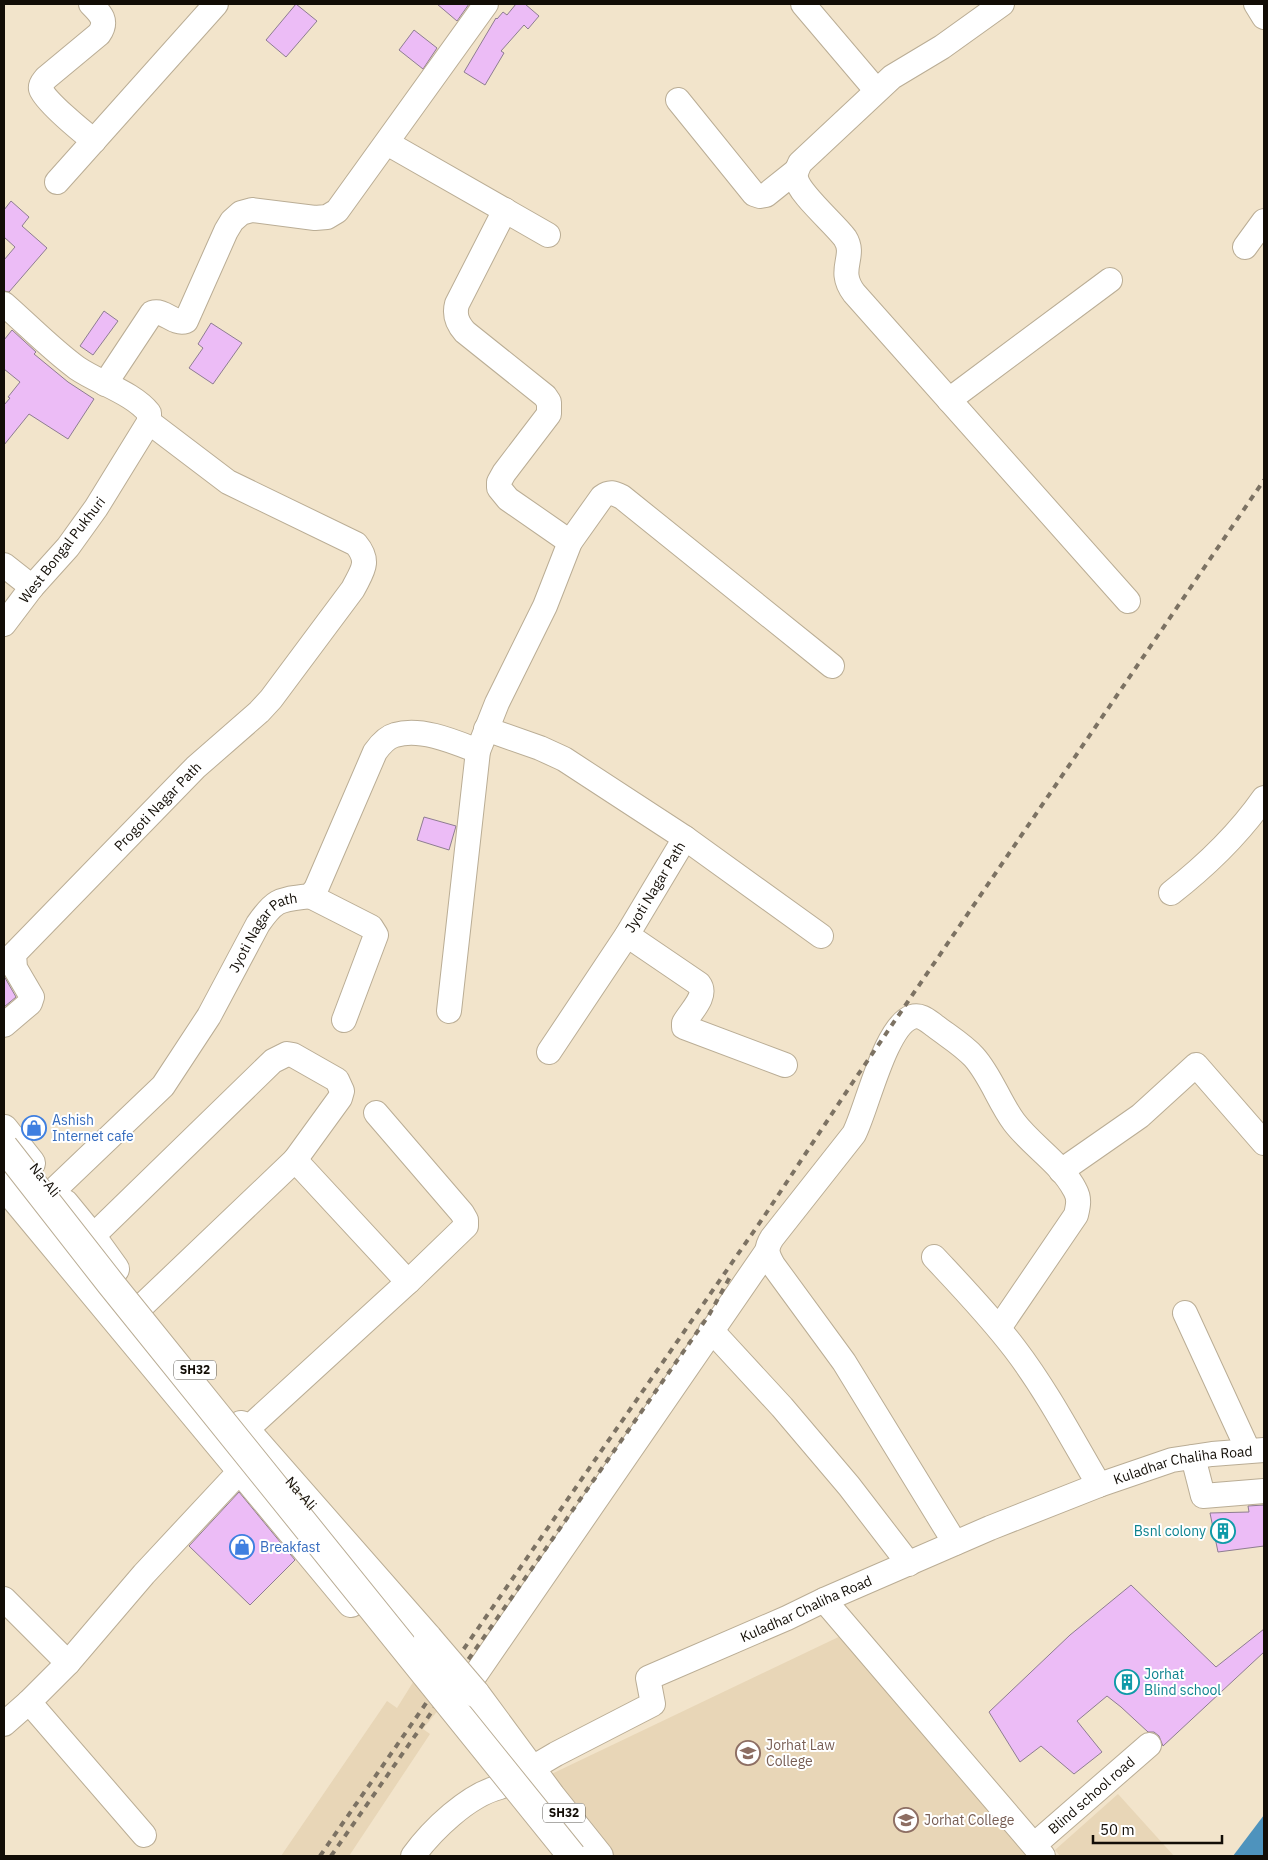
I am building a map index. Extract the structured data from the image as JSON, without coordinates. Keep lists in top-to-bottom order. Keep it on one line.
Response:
{"streets":{"main road":["Na-Ali","SH32"],"street":["West Bongal Pukhuri","Progoti Nagar Path","Jyoti Nagar Path","Kuladhar Chaliha Road","Blind school road"]},"crossings":[["West Bongal Pukhuri","Progoti Nagar Path"],["Jyoti Nagar Path","Na-Ali"],["Na-Ali","Kuladhar Chaliha Road"]],"places":{"shop":["Ashish Internet cafe","Breakfast"],"building":["Bsnl colony","Jorhat Blind school"],"school or university":["Jorhat Law College","Jorhat College"]},"scale_bar":"50 m"}
